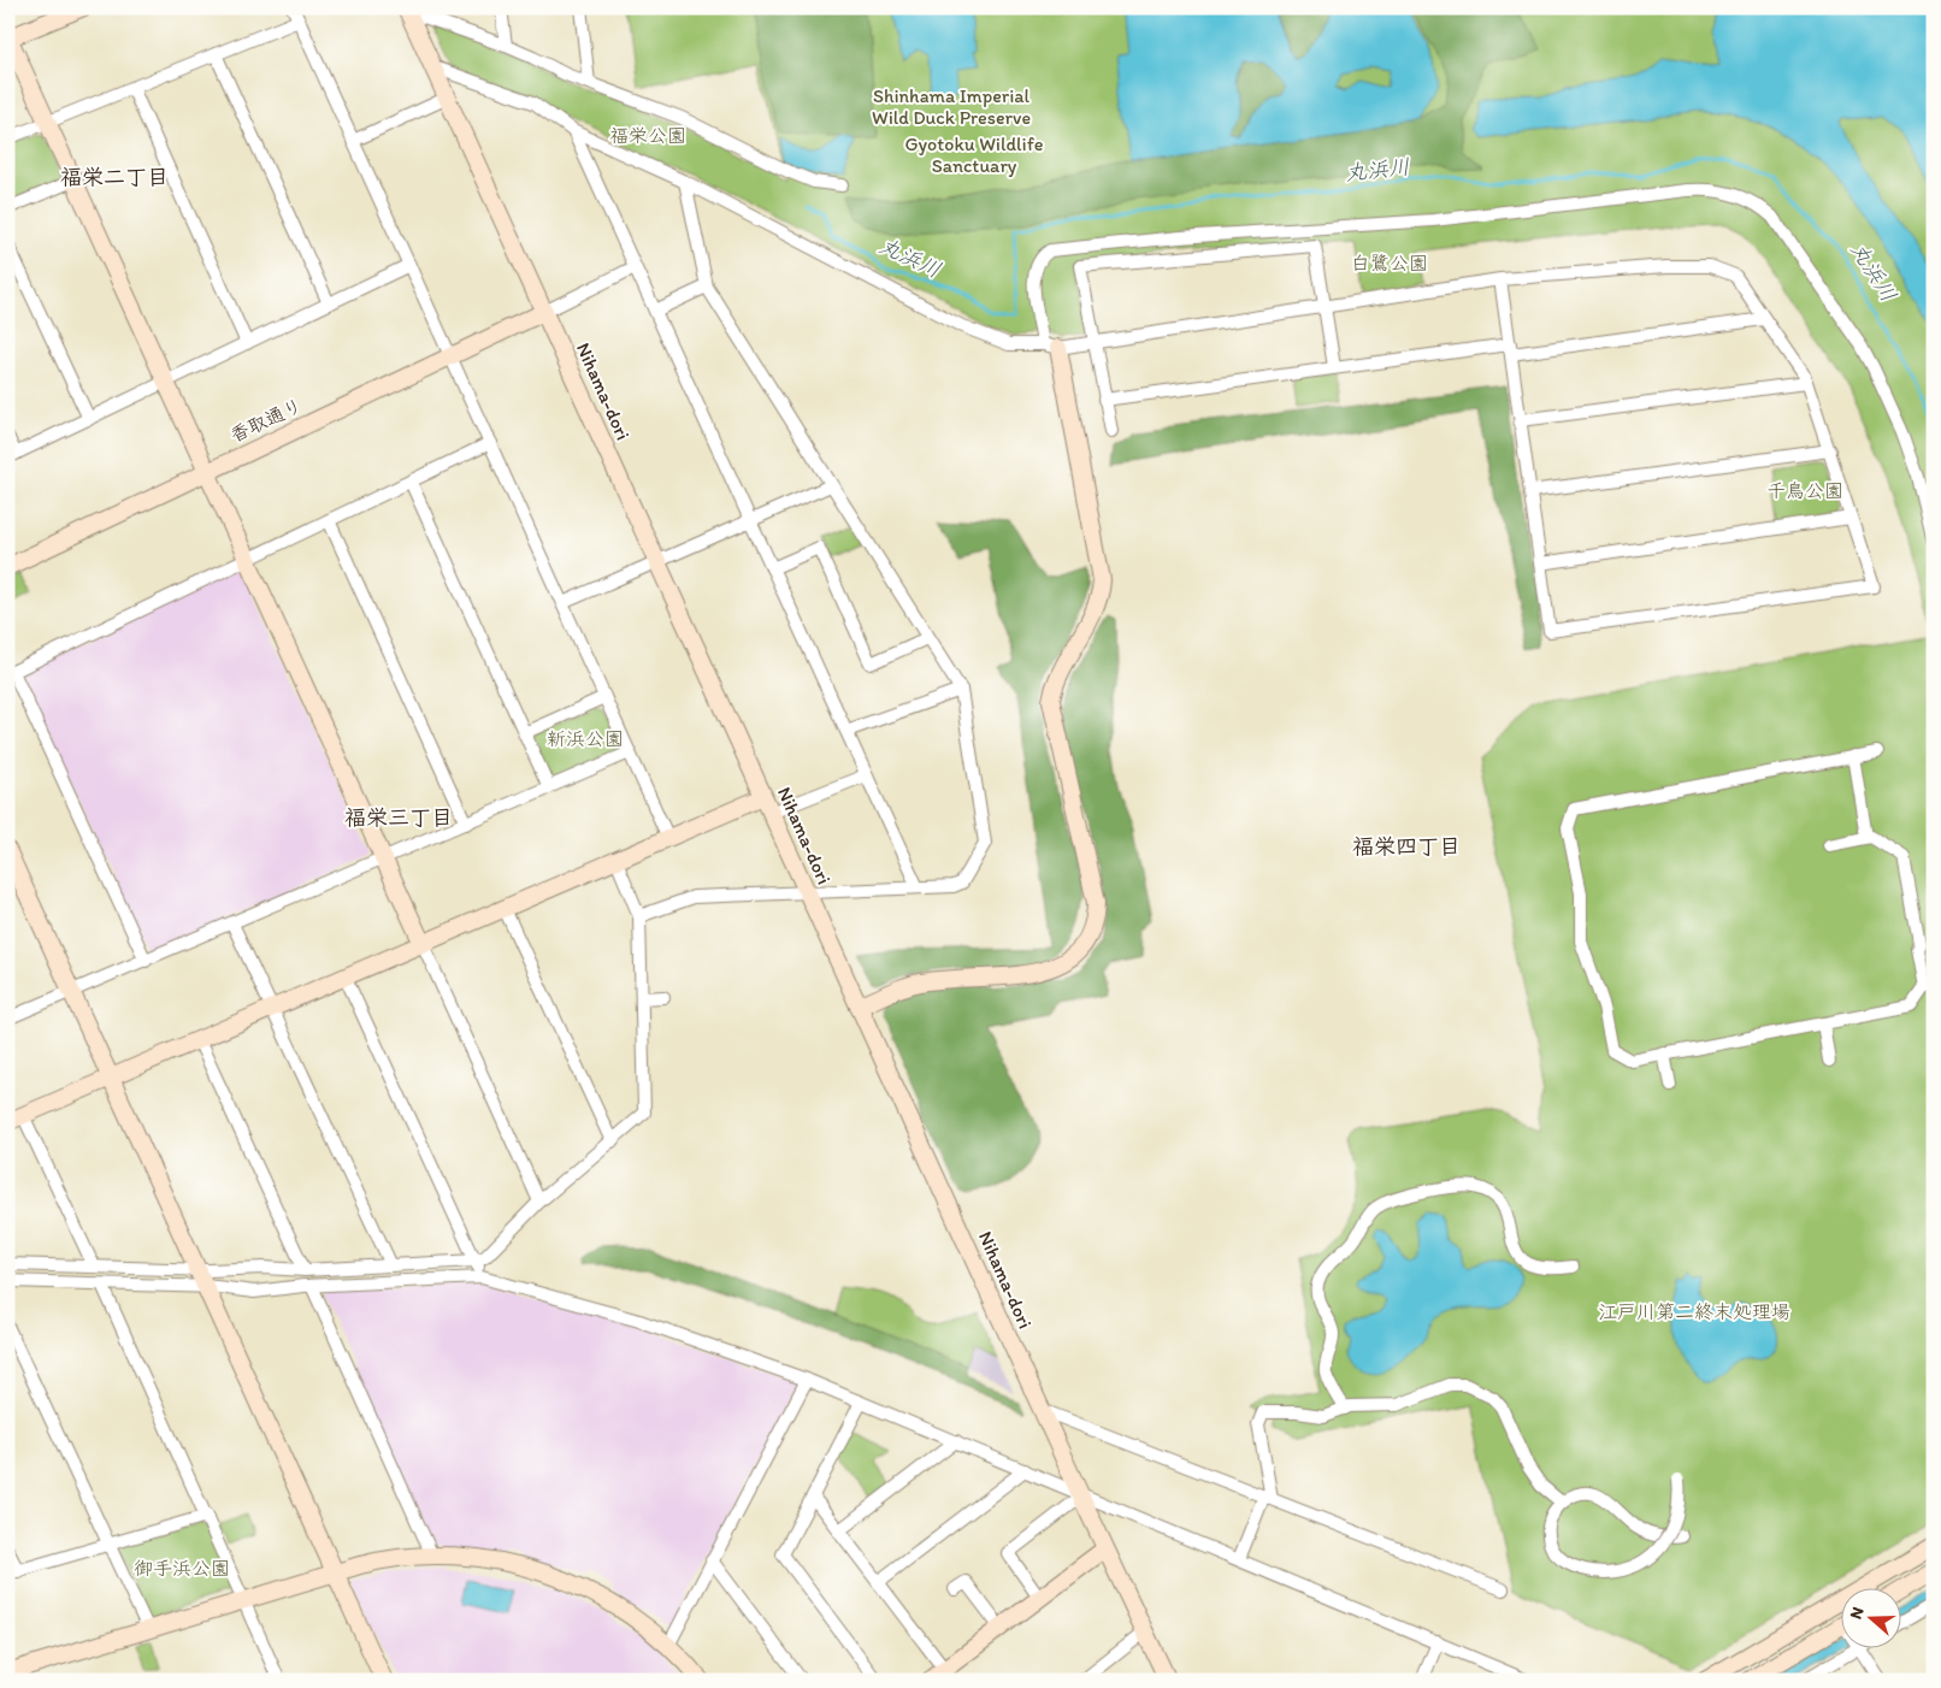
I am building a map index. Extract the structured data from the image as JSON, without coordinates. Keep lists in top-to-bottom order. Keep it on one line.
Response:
{"streets":{"street":["Nihama-dori","香取通り"]},"crossings":[["Nihama-dori","香取通り"]],"districts":["福栄二丁目","福栄三丁目","福栄四丁目"],"water":["丸浜川"],"parks":["Shinhama Imperial Wild Duck Preserve","福栄公園","Gyotoku Wildlife Sanctuary","白鷺公園","千鳥公園","新浜公園","江戸川第二終末処理場","御手浜公園"],"north":"left"}
